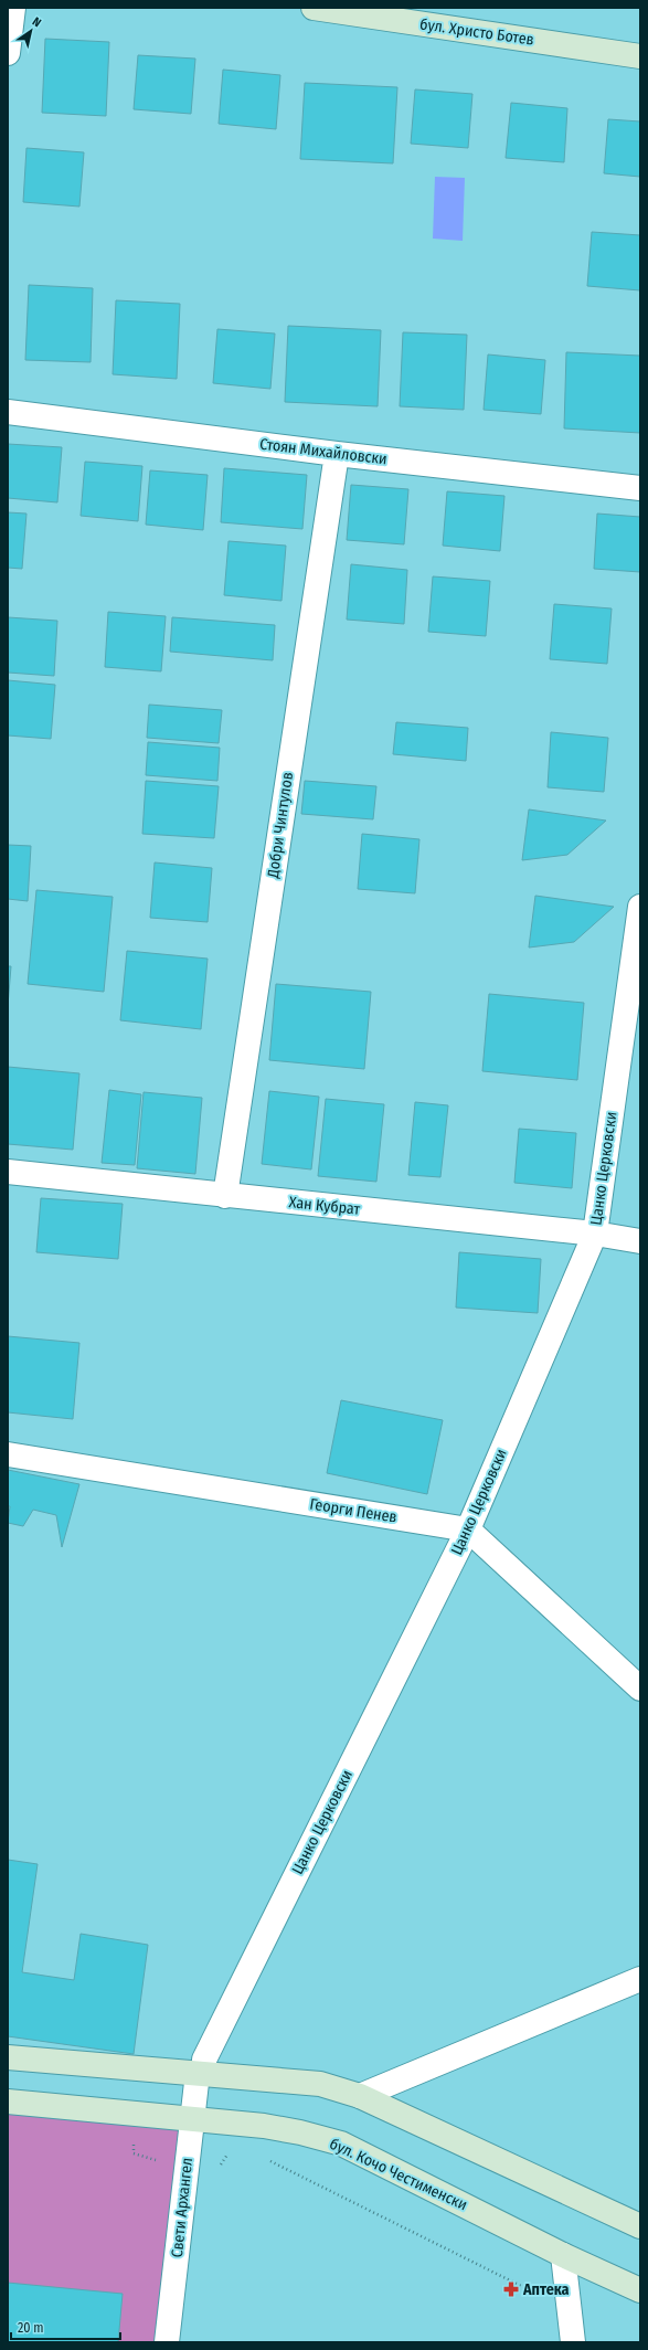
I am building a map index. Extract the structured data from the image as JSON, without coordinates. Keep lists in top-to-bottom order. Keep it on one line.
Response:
{"streets":{"street":["бул. Христо Ботев","Стоян Михайловски","Добри Чинтулов","Цанко Церковски","Хан Кубрат","Георги Пенев","бул. Кочо Честименски","Свети Архангел"]},"crossings":[["Стоян Михайловски","Добри Чинтулов"],["Добри Чинтулов","Хан Кубрат"],["Цанко Церковски","Хан Кубрат"],["Цанко Церковски","Георги Пенев"],["Цанко Церковски","Свети Архангел"],["бул. Кочо Честименски","Свети Архангел"]],"places":{"pharmacy":["Аптека"]},"scale_bar":"20 m","north":"top right"}
